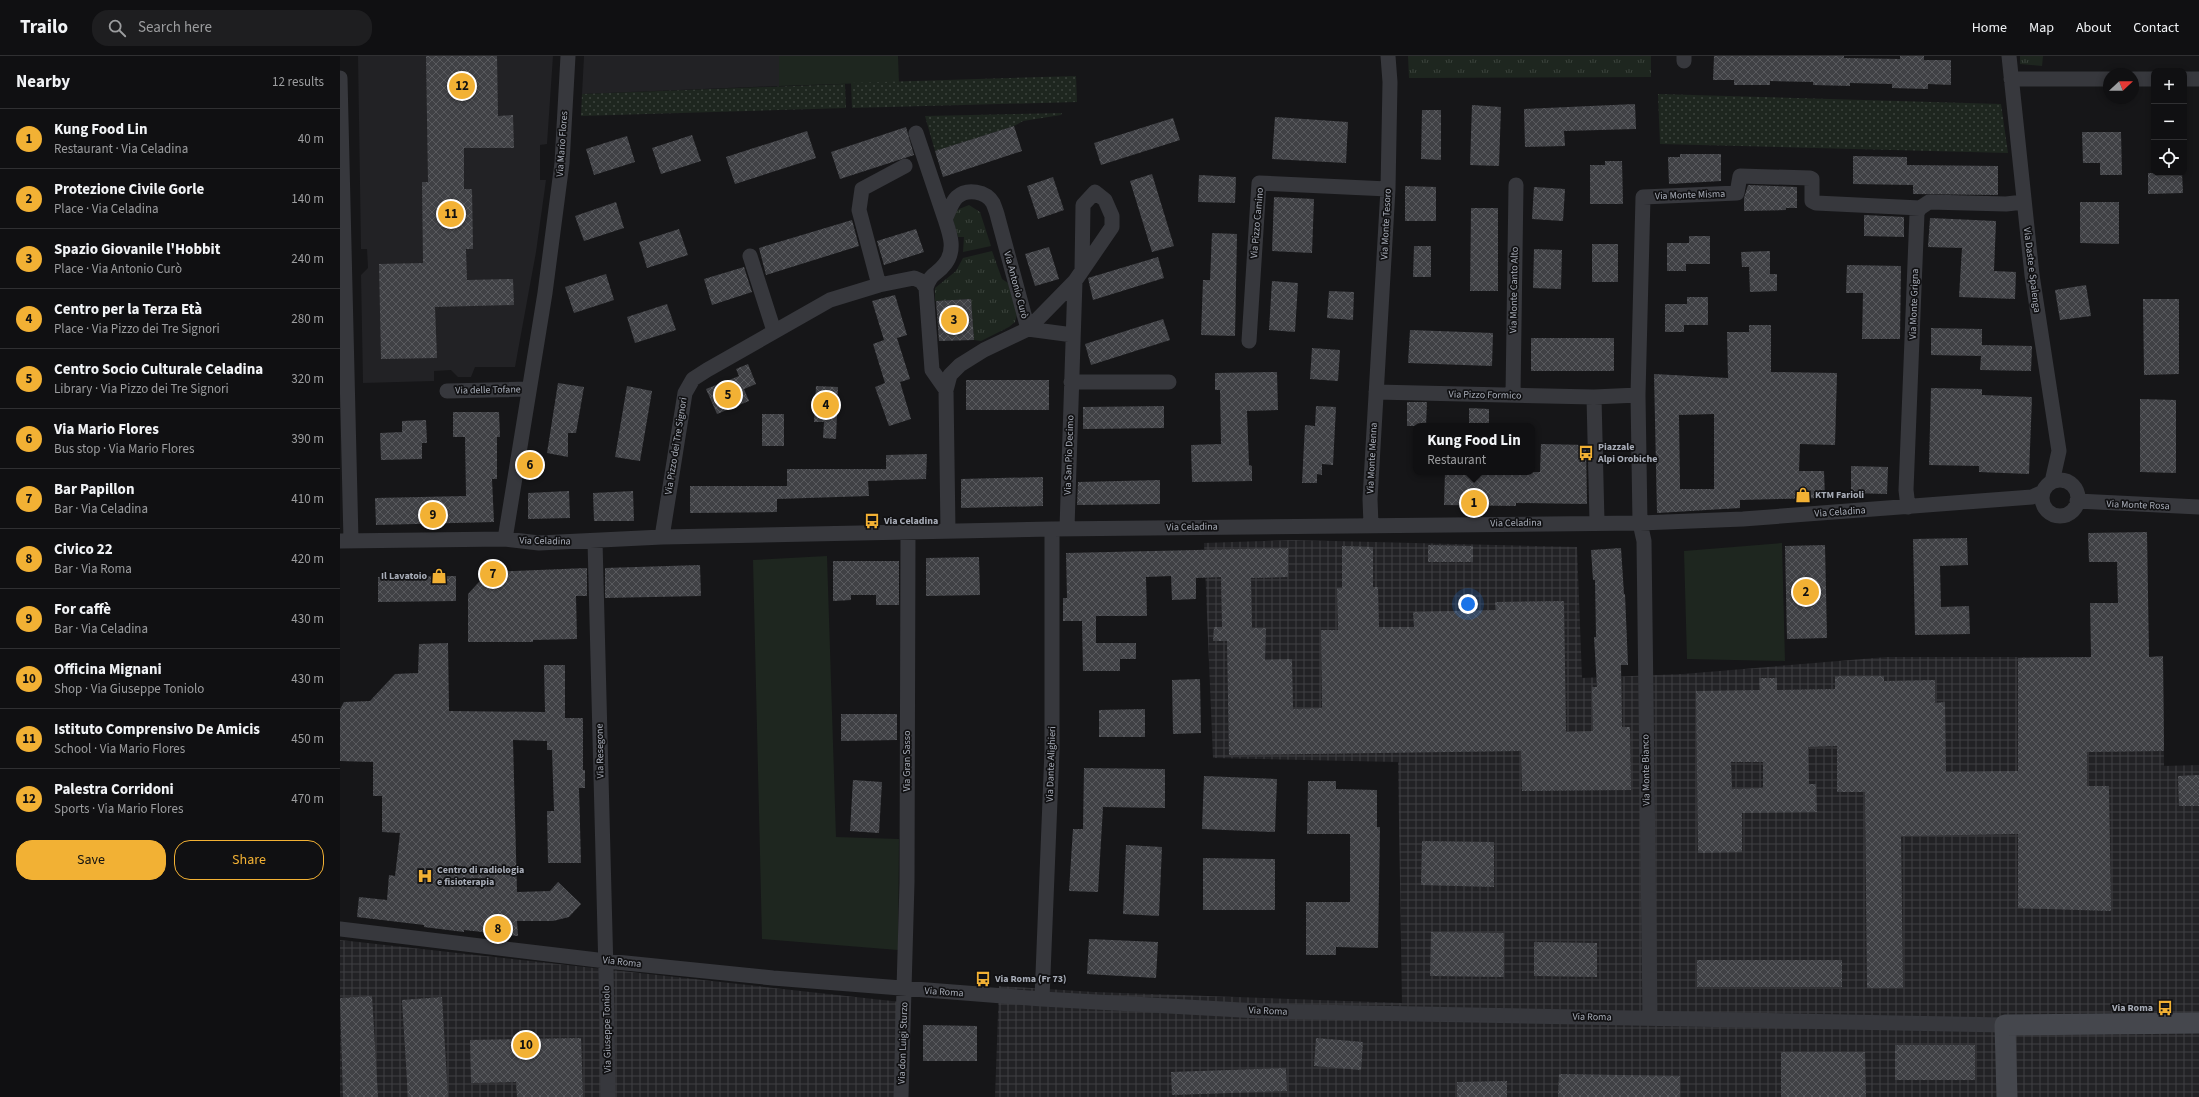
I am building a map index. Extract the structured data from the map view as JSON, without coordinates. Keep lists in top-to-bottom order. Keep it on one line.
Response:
{"streets":{"street":["Via Mario Flores","Via Monte Misma","Via Pizzo Camino","Via Monte Tesoro","Via Daste e Spalenga","Via Antonio Curò","Via Monte Canto Alto","Via Monte Grigna","Via delle Tofane","Via Pizzo Formico","Via Pizzo dei Tre Signori","Via San Pio Decimo","Via Monte Menna","Via Monte Rosa","Via Celadina","Via Resegone","Via Gran Sasso","Via Dante Alighieri","Via Monte Bianco","Via Roma","Via Giuseppe Toniolo","Via don Luigi Sturzo"]},"crossings":[["Via Mario Flores","Via delle Tofane"],["Via Mario Flores","Via Celadina"],["Via Monte Misma","Via Monte Grigna"],["Via Monte Misma","Via Pizzo Formico"],["Via Monte Misma","Via Monte Bianco"],["Via Pizzo Camino","Via Monte Tesoro"],["Via Monte Tesoro","Via Pizzo Formico"],["Via Monte Tesoro","Via Monte Menna"],["Via Daste e Spalenga","Via Monte Rosa"],["Via Daste e Spalenga","Via Celadina"],["Via Antonio Curò","Via San Pio Decimo"],["Via Antonio Curò","Via Celadina"],["Via Monte Canto Alto","Via Pizzo Formico"],["Via Monte Grigna","Via Celadina"],["Via Pizzo Formico","Via Monte Menna"],["Via Pizzo Formico","Via Monte Bianco"],["Via Pizzo dei Tre Signori","Via Celadina"],["Via San Pio Decimo","Via Celadina"],["Via San Pio Decimo","Via Dante Alighieri"],["Via Monte Menna","Via Celadina"],["Via Monte Rosa","Via Celadina"],["Via Celadina","Via Resegone"],["Via Celadina","Via Gran Sasso"],["Via Celadina","Via Dante Alighieri"],["Via Celadina","Via Monte Bianco"],["Via Resegone","Via Roma"],["Via Resegone","Via Giuseppe Toniolo"],["Via Gran Sasso","Via Roma"],["Via Gran Sasso","Via don Luigi Sturzo"],["Via Dante Alighieri","Via Roma"],["Via Monte Bianco","Via Roma"],["Via Roma","Via Giuseppe Toniolo"],["Via Roma","Via don Luigi Sturzo"]],"places":{"bus stop":["Piazzale Alpi Orobiche","Via Celadina","Via Roma (Fr 73)","Via Roma"],"shop":["KTM Farioli","Il Lavatoio"],"hospital":["Centro di radiologia e fisioterapia"]},"north":"right","page":{"header":"Trailo","search":"Search here","nav":["Home","Map","About","Contact"],"heading":["Nearby","12 results"],"map_buttons":["+","−"],"pins":["12","11","3","5","4","6","1","9","7","2","8","10"],"list":[{"mark":"1","name":"Kung Food Lin","note":"Restaurant · Via Celadina","value":"40 m"},{"mark":"2","name":"Protezione Civile Gorle","note":"Place · Via Celadina","value":"140 m"},{"mark":"3","name":"Spazio Giovanile l'Hobbit","note":"Place · Via Antonio Curò","value":"240 m"},{"mark":"4","name":"Centro per la Terza Età","note":"Place · Via Pizzo dei Tre Signori","value":"280 m"},{"mark":"5","name":"Centro Socio Culturale Celadina","note":"Library · Via Pizzo dei Tre Signori","value":"320 m"},{"mark":"6","name":"Via Mario Flores","note":"Bus stop · Via Mario Flores","value":"390 m"},{"mark":"7","name":"Bar Papillon","note":"Bar · Via Celadina","value":"410 m"},{"mark":"8","name":"Civico 22","note":"Bar · Via Roma","value":"420 m"},{"mark":"9","name":"For caffè","note":"Bar · Via Celadina","value":"430 m"},{"mark":"10","name":"Officina Mignani","note":"Shop · Via Giuseppe Toniolo","value":"430 m"},{"mark":"11","name":"Istituto Comprensivo De Amicis","note":"School · Via Mario Flores","value":"450 m"},{"mark":"12","name":"Palestra Corridoni","note":"Sports · Via Mario Flores","value":"470 m"}],"popup":["Kung Food Lin","Restaurant"],"buttons":["Save","Share"]}}
